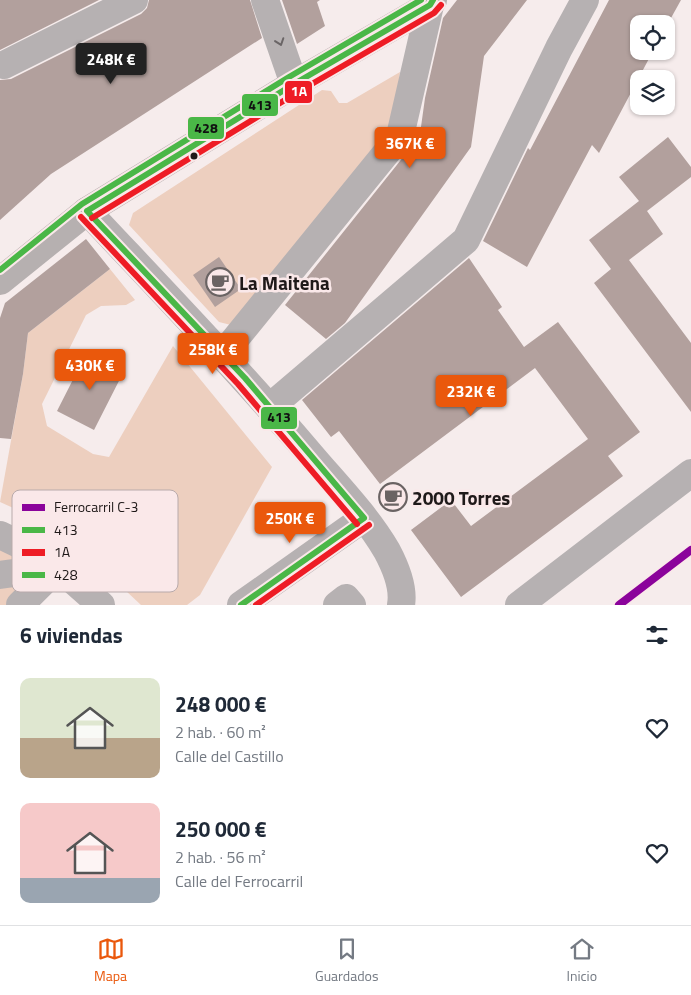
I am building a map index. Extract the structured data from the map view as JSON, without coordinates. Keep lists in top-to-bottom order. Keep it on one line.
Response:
{"places":{"cafe":["La Maitena","2000 Torres"]},"lines":["transit line 413","transit line 428","transit line 1A","rail line C-3"],"legend":["Ferrocarril C-3","413","1A","428"],"page":{"price":["248K €","367K €","258K €","430K €","232K €","250K €"],"heading":"6 viviendas","list":[{"name":"248 000 €","note":"2 hab. · 60 m² · Calle del Castillo"},{"name":"250 000 €","note":"2 hab. · 56 m² · Calle del Ferrocarril"}],"tabs":["Mapa","Guardados","Inicio"]}}
